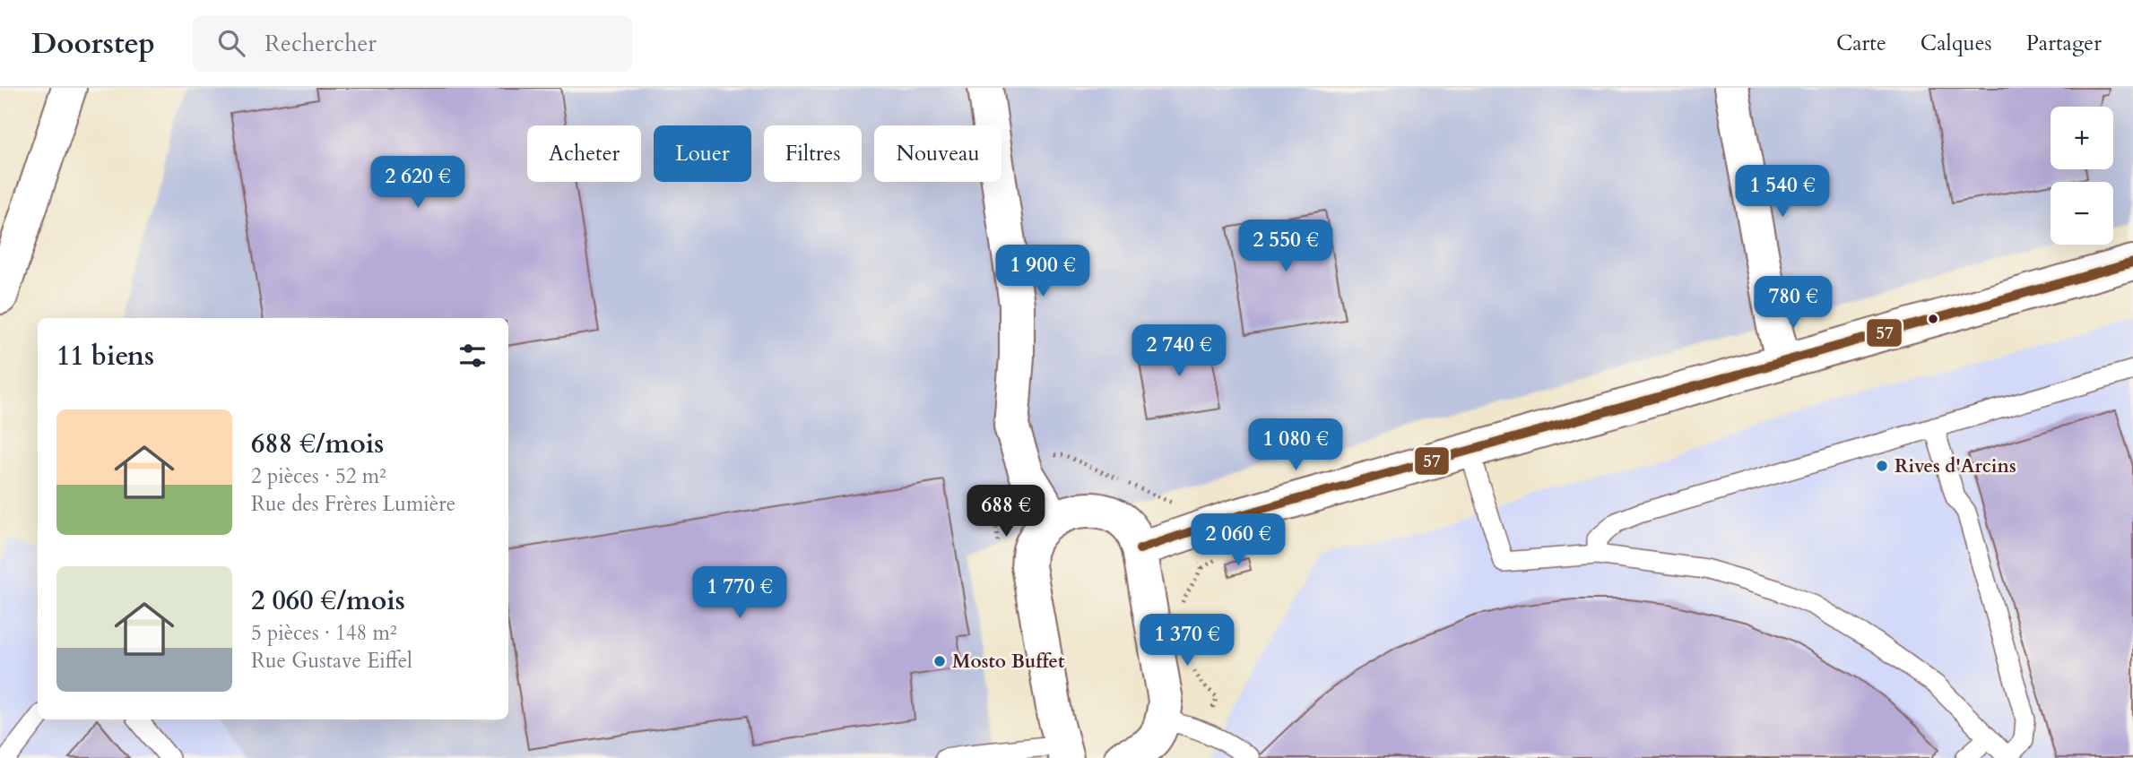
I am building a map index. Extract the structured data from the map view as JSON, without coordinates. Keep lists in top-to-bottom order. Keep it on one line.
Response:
{"places":["Rives d'Arcins","Mosto Buffet"],"lines":["transit line 57"],"page":{"header":"Doorstep","search":"Rechercher","nav":["Carte","Calques","Partager"],"map_buttons":["+","−"],"chip":["Acheter","Louer","Filtres","Nouveau"],"price":["2 620 €","1 540 €","2 550 €","1 900 €","780 €","2 740 €","1 080 €","688 €","2 060 €","1 770 €","1 370 €"],"heading":"11 biens","list":[{"name":"688 €/mois","note":"2 pièces · 52 m² · Rue des Frères Lumière"},{"name":"2 060 €/mois","note":"5 pièces · 148 m² · Rue Gustave Eiffel"}]}}
